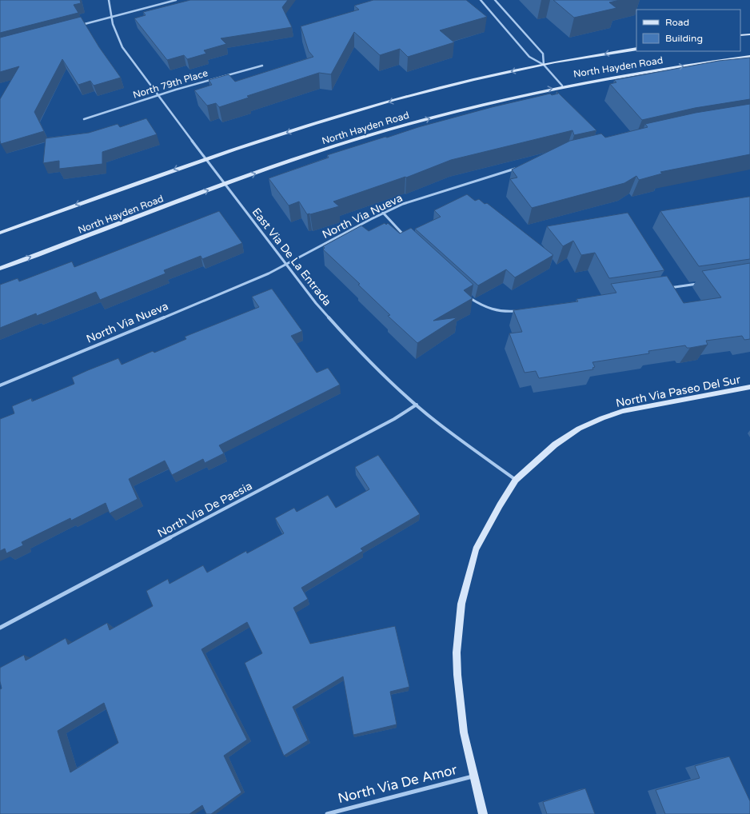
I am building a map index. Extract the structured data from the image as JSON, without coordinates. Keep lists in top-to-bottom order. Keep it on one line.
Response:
{"streets":{"main road":["North Hayden Road","North Via Paseo Del Sur"],"street":["North 79th Place","North Via Nueva","East Via De La Entrada","North Via De Paesia","North Via De Amor"]},"crossings":[["North Hayden Road","East Via De La Entrada"],["North 79th Place","East Via De La Entrada"],["North Via Nueva","East Via De La Entrada"],["East Via De La Entrada","North Via Paseo Del Sur"],["East Via De La Entrada","North Via De Paesia"]],"legend":["Road","Building"]}
